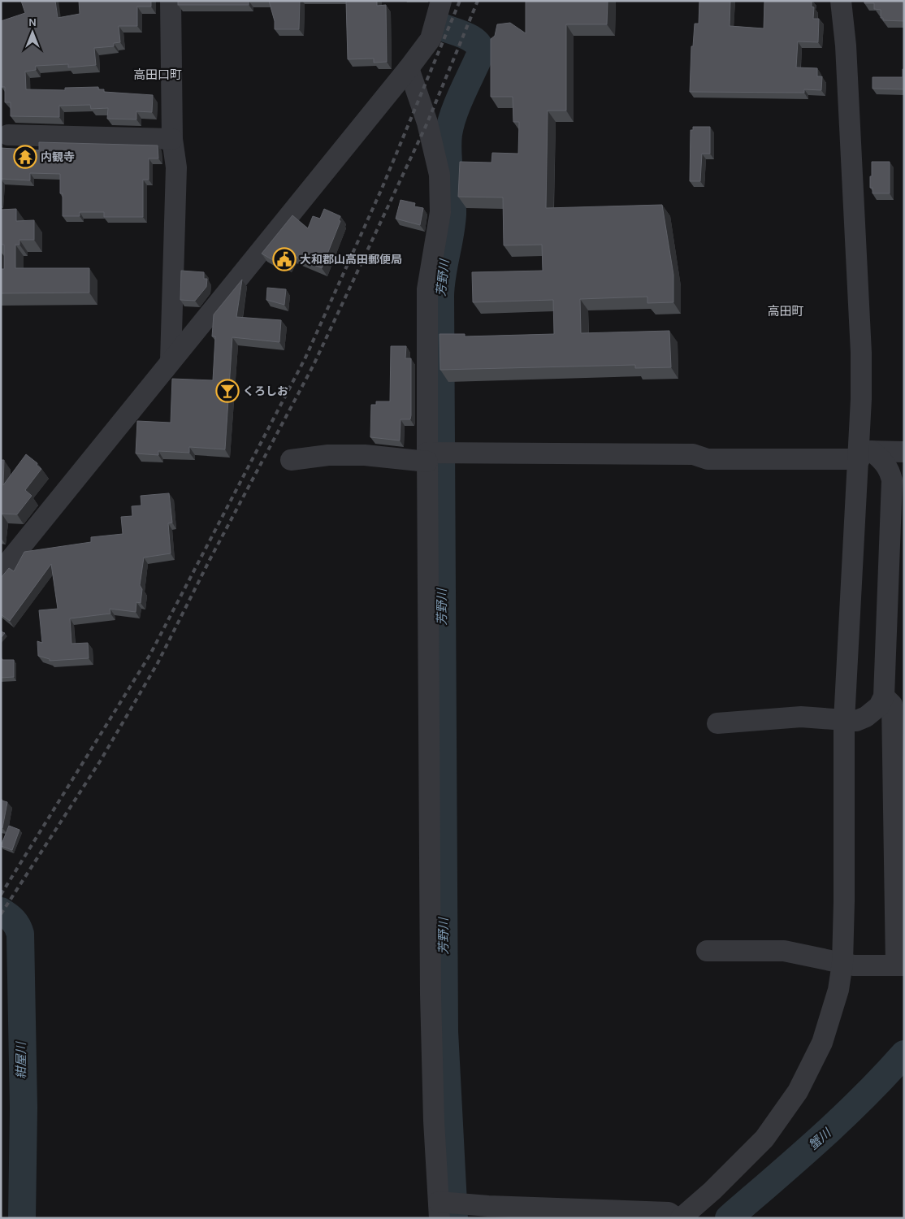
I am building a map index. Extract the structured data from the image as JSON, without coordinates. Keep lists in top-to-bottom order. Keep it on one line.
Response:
{"districts":["高田口町","高田町"],"water":["芳野川","紺屋川","蟹川"],"places":{"temple":["内観寺"],"public building":["大和郡山高田郵便局"],"bar":["くろしお"]},"north":"top"}
